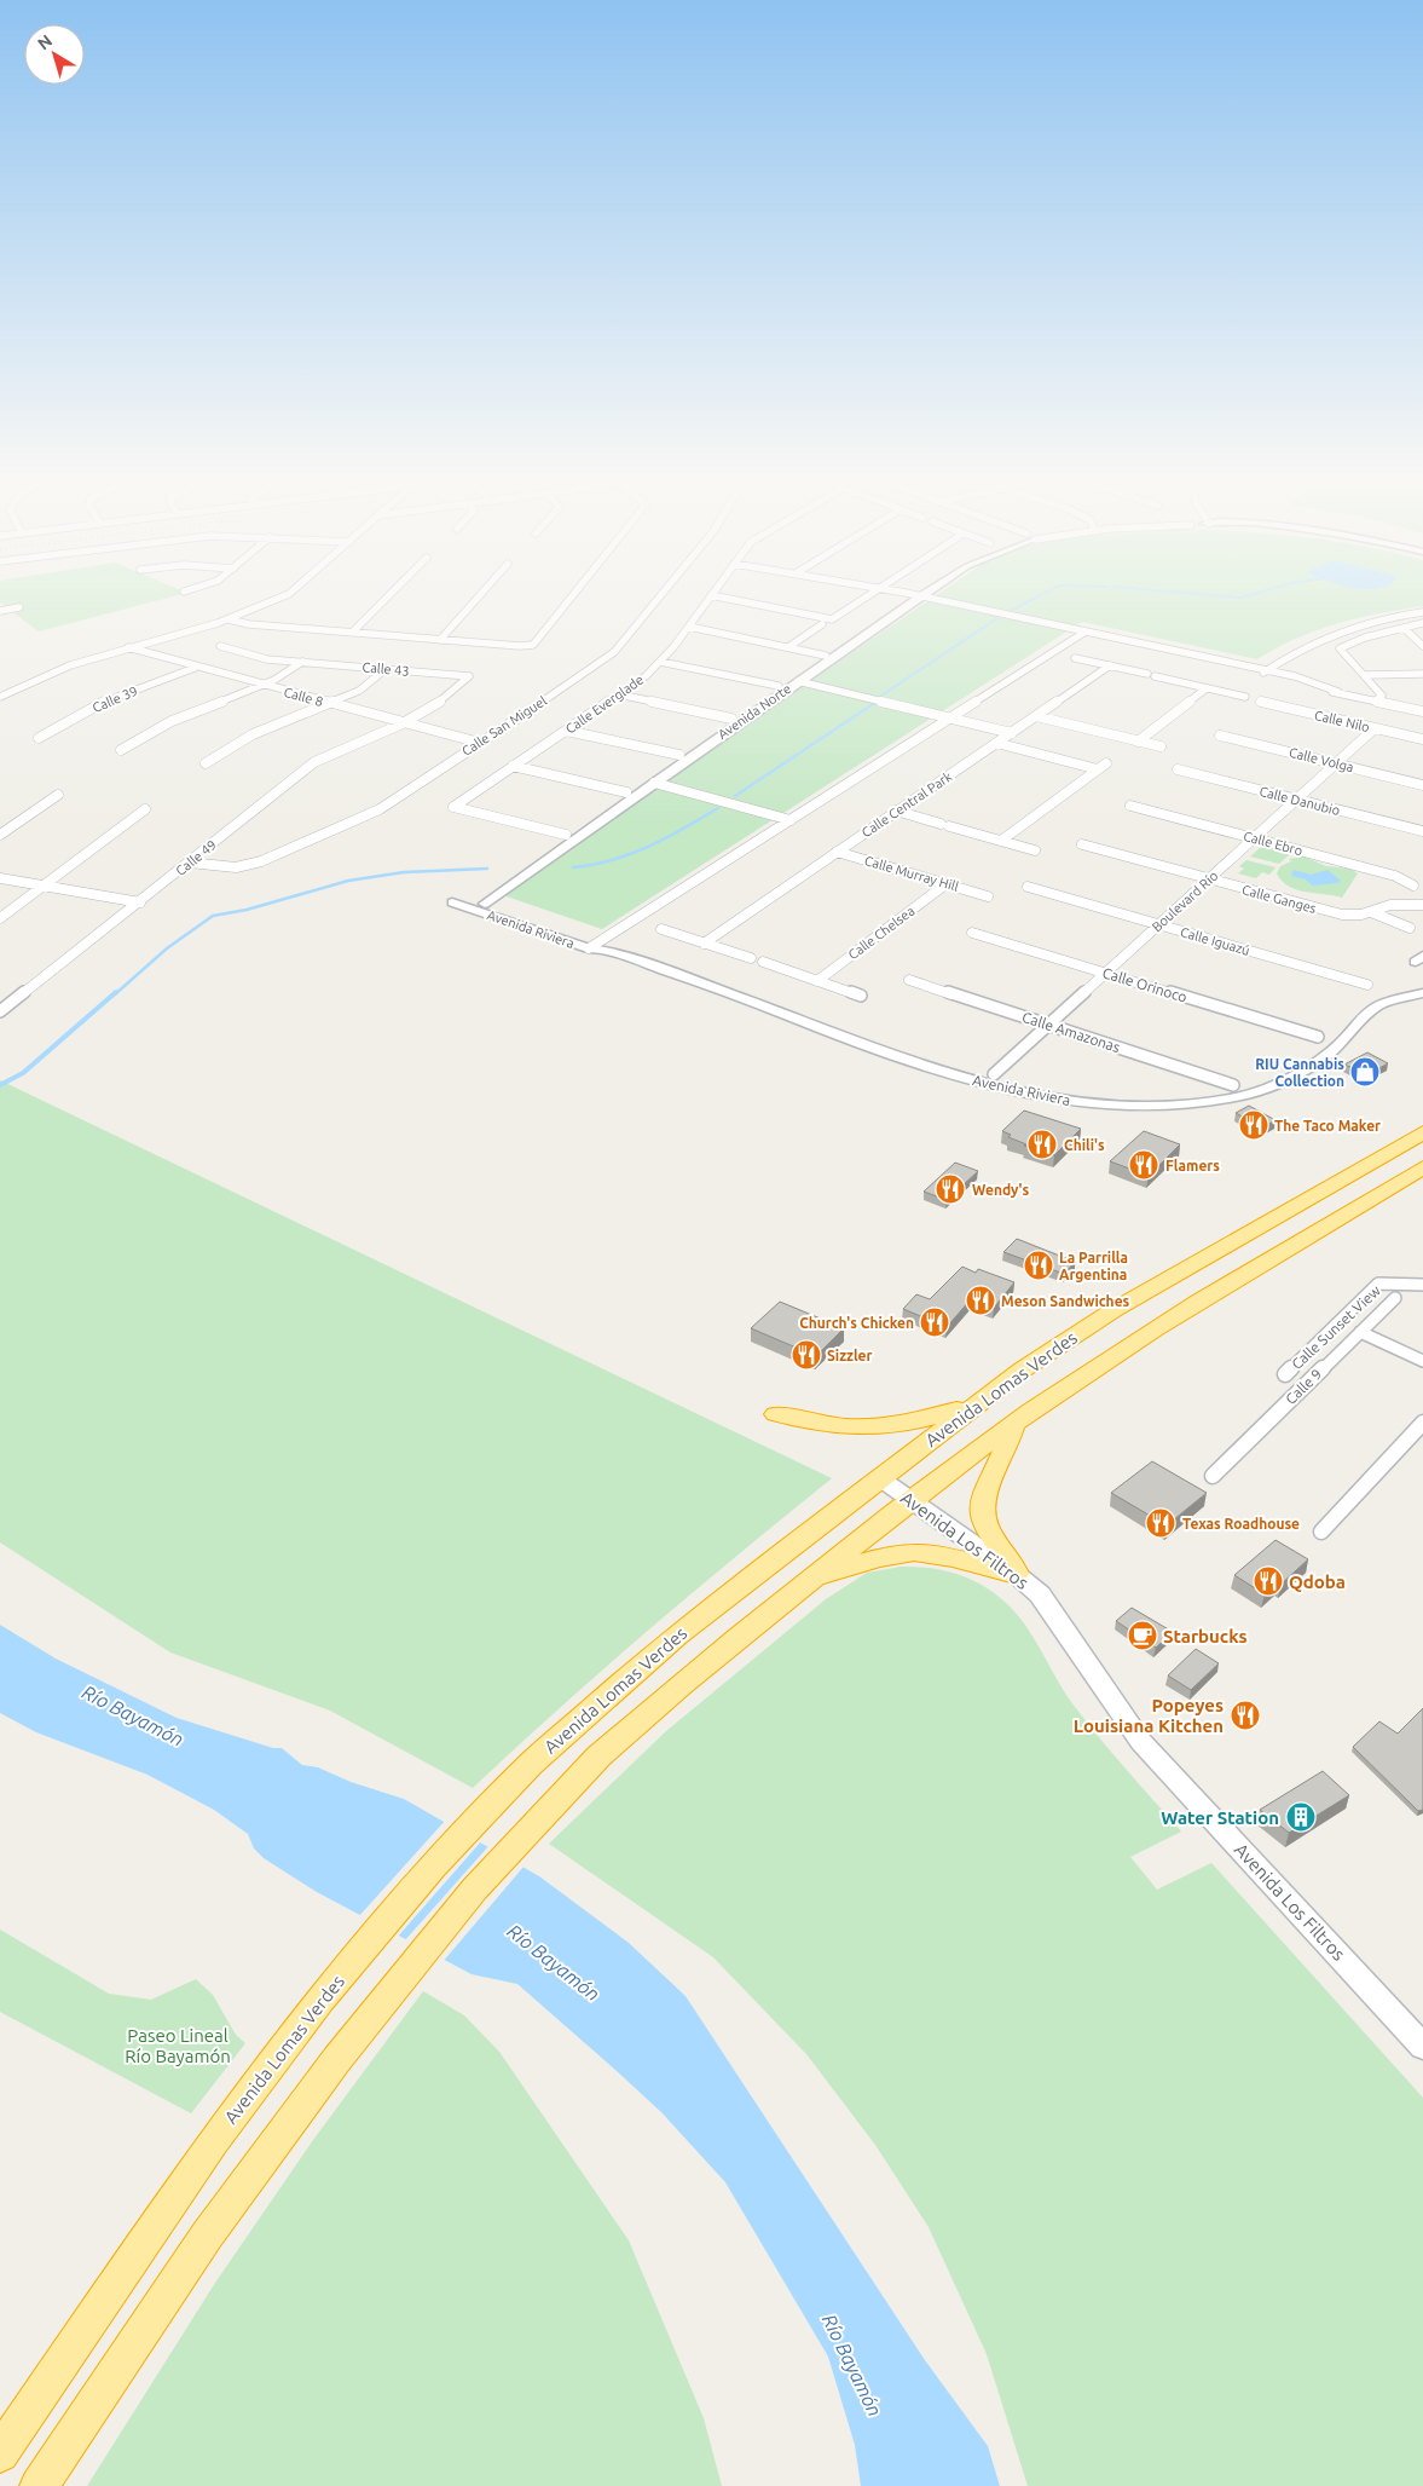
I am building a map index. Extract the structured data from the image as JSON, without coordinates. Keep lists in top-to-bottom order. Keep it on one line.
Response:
{"streets":{"highway":["Avenida Lomas Verdes"],"main road":["Avenida Los Filtros"],"street":["Calle 43","Calle 8","Calle 39","Calle Everglade","Avenida Norte","Calle Nilo","Calle San Miguel","Calle Volga","Calle Danubio","Calle Central Park","Calle Ebro","Calle 49","Calle Murray Hill","Calle Ganges","Boulevard Río","Avenida Riviera","Calle Chelsea","Calle Iguazú","Calle Orinoco","Calle Amazonas","Calle Sunset View","Calle 9"]},"crossings":[["Calle 43","Calle 49"],["Calle 8","Calle 39"],["Calle 8","Calle San Miguel"],["Calle 8","Calle 49"],["Avenida Norte","Avenida Riviera"],["Calle Nilo","Boulevard Río"],["Calle San Miguel","Calle 49"],["Calle Volga","Boulevard Río"],["Calle Danubio","Boulevard Río"],["Calle Central Park","Calle Murray Hill"],["Calle Ebro","Boulevard Río"],["Calle Murray Hill","Calle Chelsea"],["Calle Ganges","Boulevard Río"],["Boulevard Río","Calle Iguazú"],["Boulevard Río","Calle Orinoco"],["Boulevard Río","Calle Amazonas"],["Avenida Lomas Verdes","Avenida Los Filtros"]],"water":["Río Bayamón"],"parks":["Paseo Lineal Río Bayamón"],"places":{"shop":["RIU Cannabis Collection"],"restaurant":["The Taco Maker","Chili's","Flamers","Wendy's","La Parrilla Argentina","Meson Sandwiches","Church's Chicken","Sizzler","Texas Roadhouse","Qdoba","Popeyes Louisiana Kitchen"],"cafe":["Starbucks"],"building":["Water Station"]},"north":"top left"}
